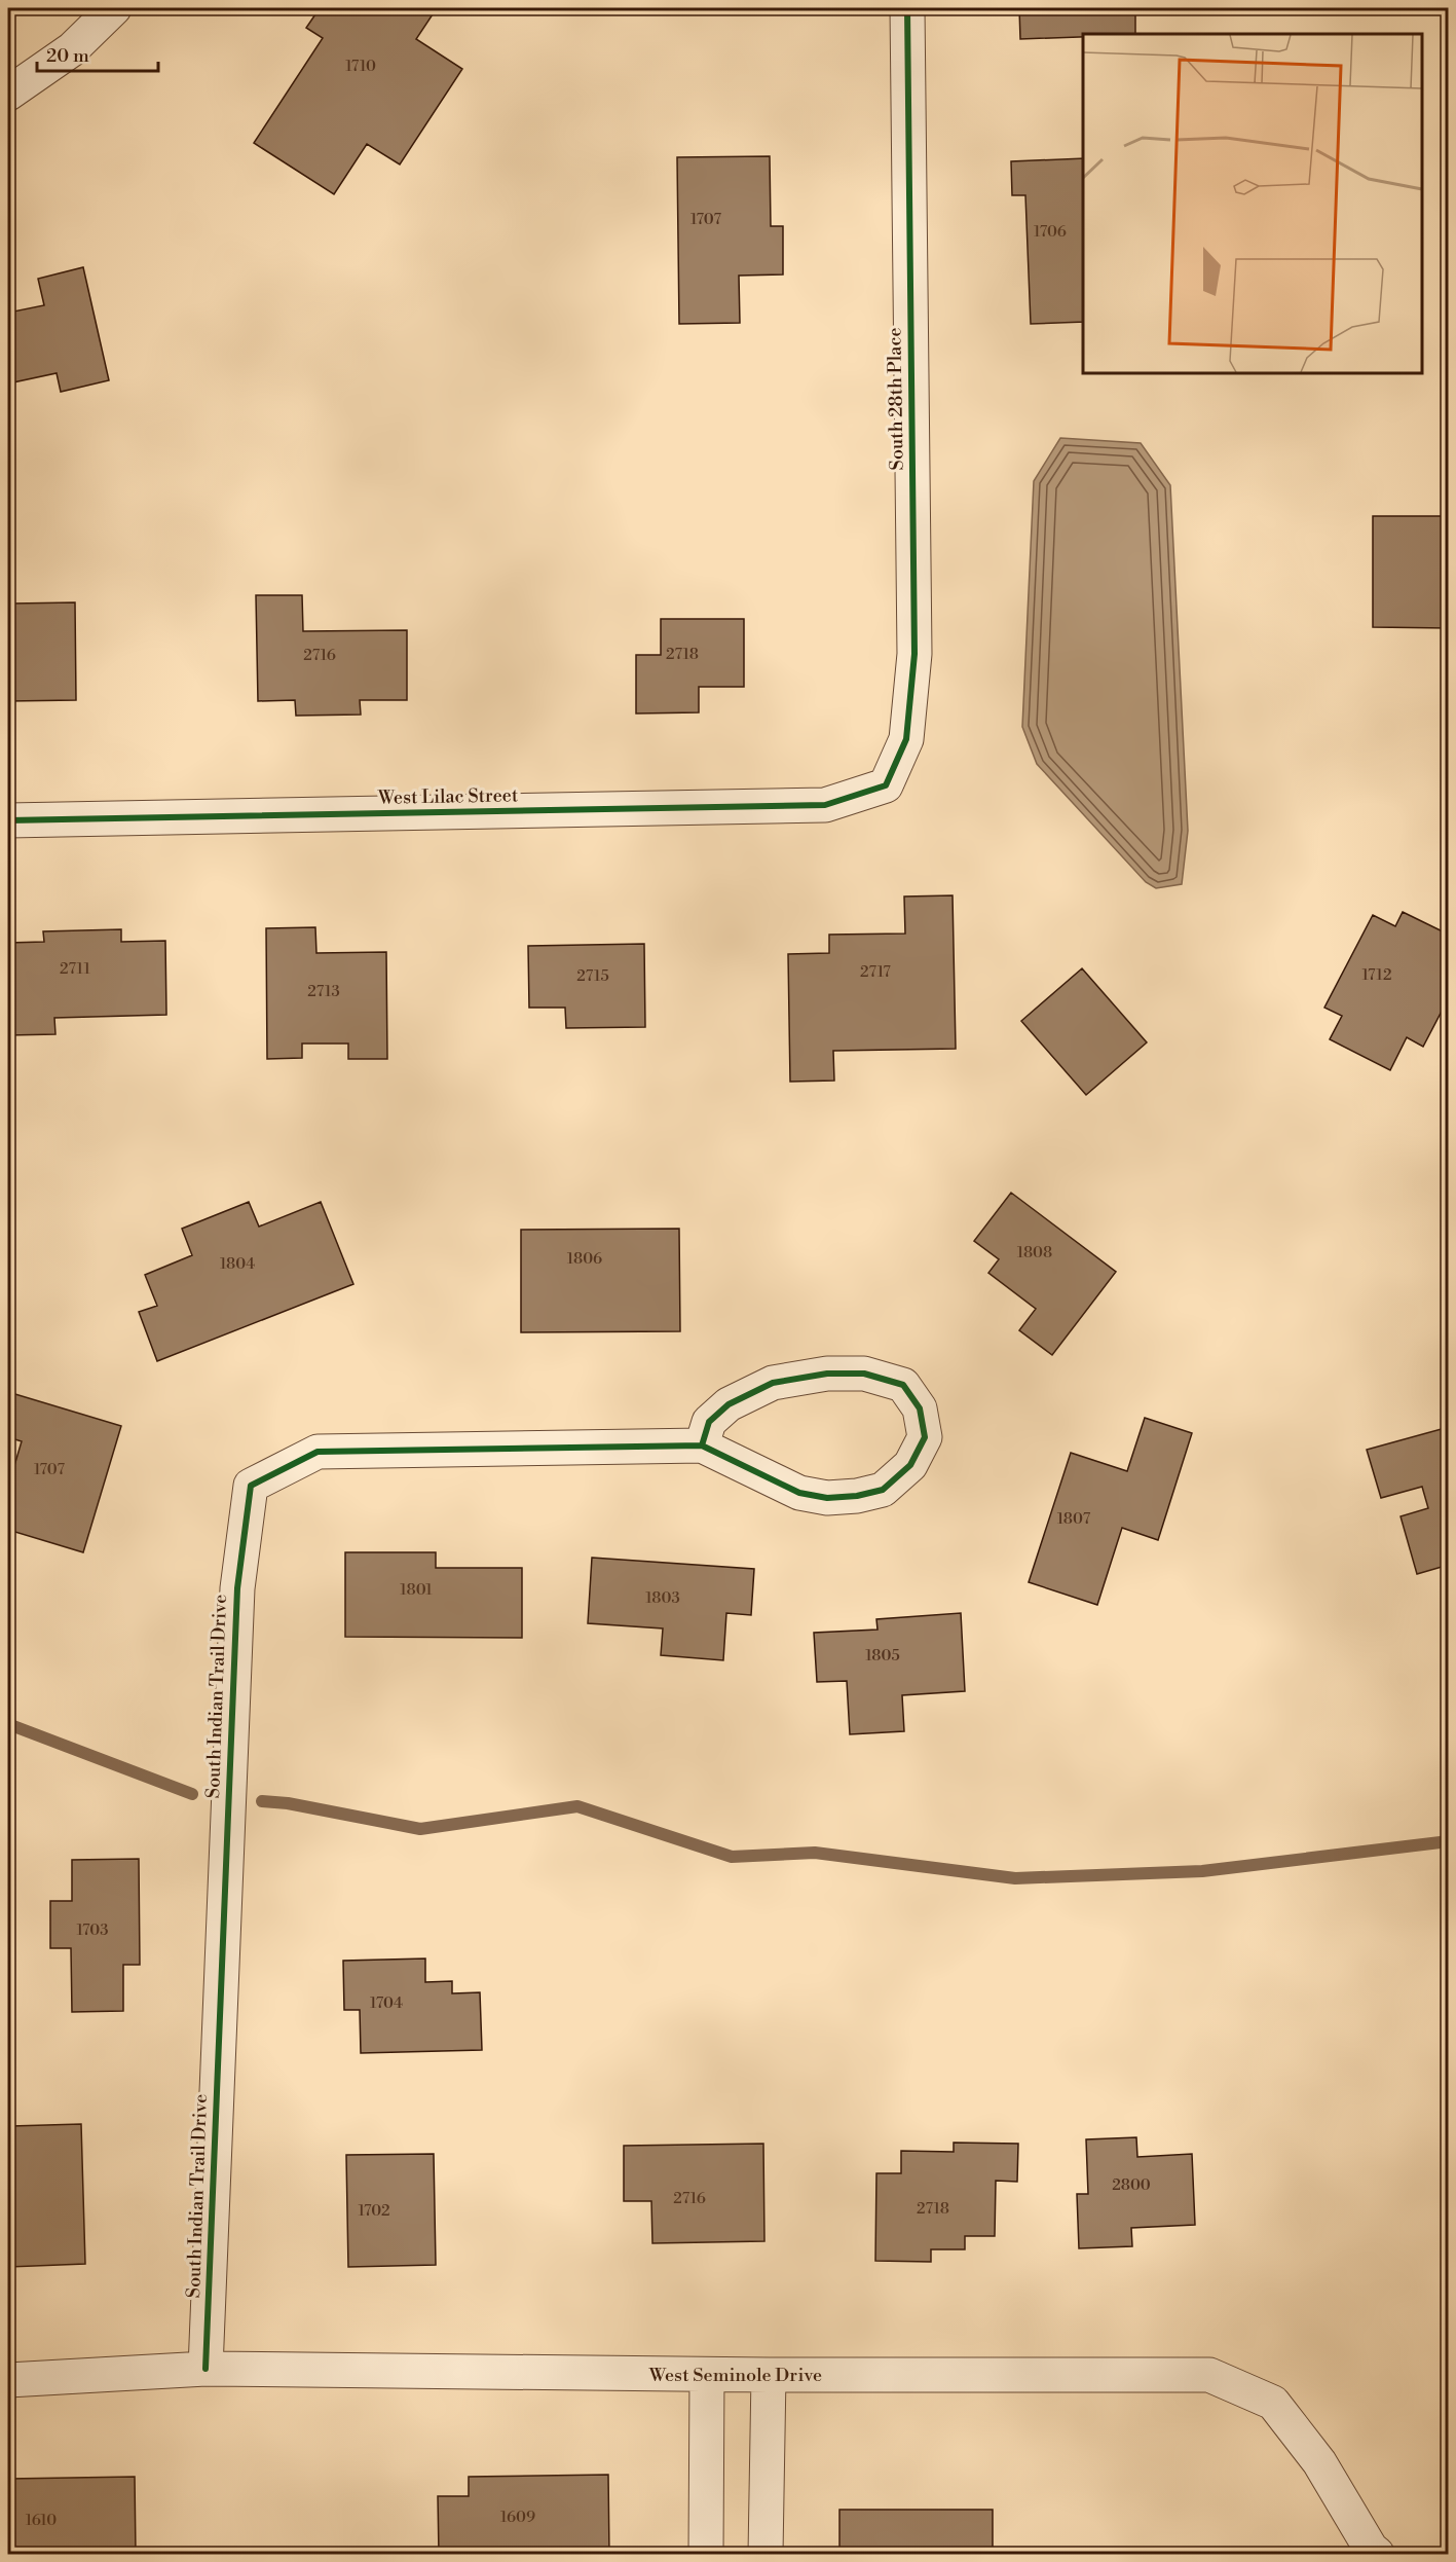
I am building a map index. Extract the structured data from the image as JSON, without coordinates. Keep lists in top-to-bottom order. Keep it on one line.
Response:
{"streets":{"street":["South 28th Place","West Lilac Street","South Indian Trail Drive","West Seminole Drive"]},"crossings":[["South 28th Place","West Lilac Street"],["South Indian Trail Drive","West Seminole Drive"]],"house_numbers":["1710","1707","1706","2718","2716","2711","2717","1712","2715","2713","1808","1806","1804","1707","1807","1801","1803","1805","1703","1704","2800","2716","2718","1702","1609","1610"],"scale_bar":"20 m"}
